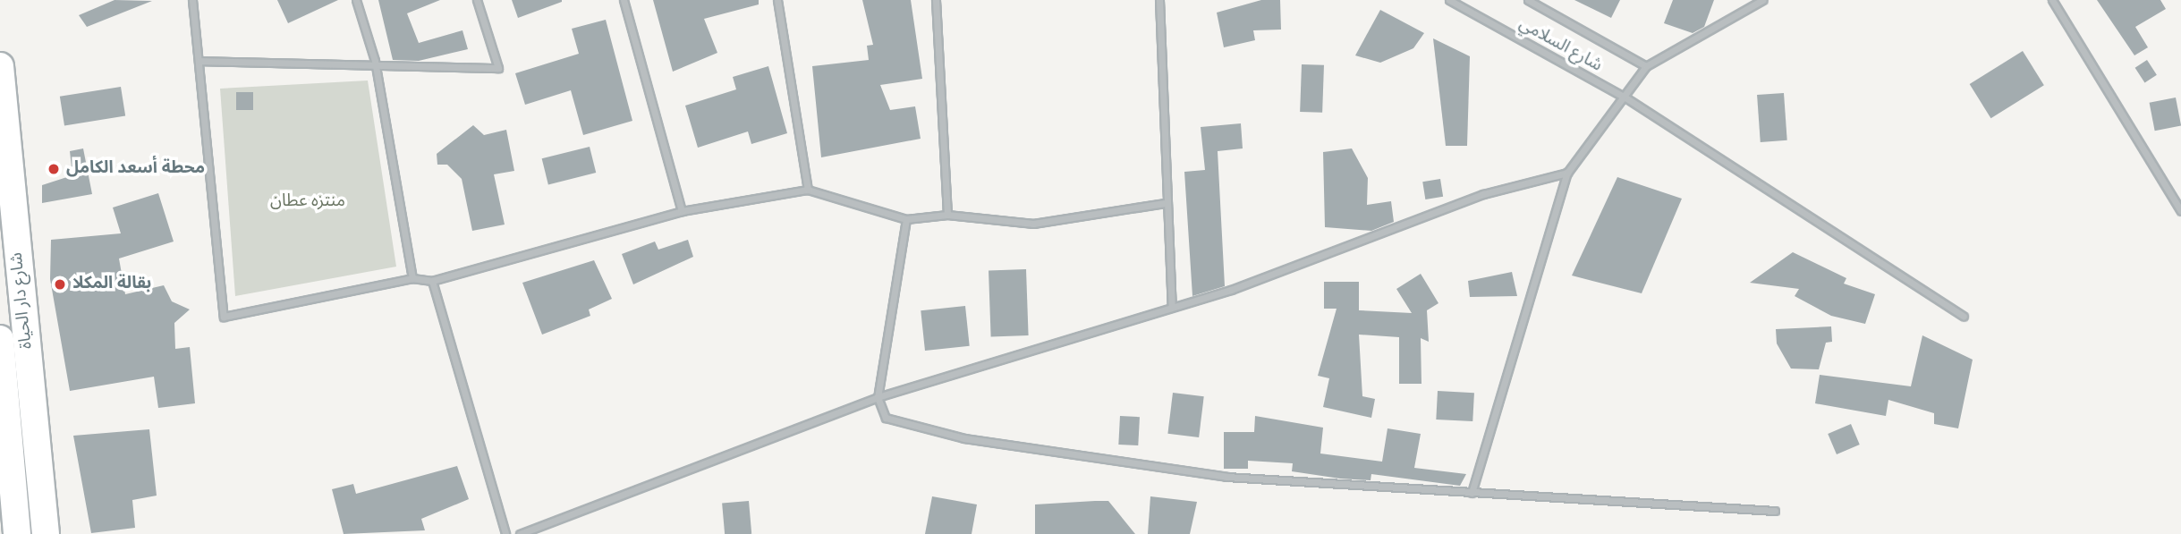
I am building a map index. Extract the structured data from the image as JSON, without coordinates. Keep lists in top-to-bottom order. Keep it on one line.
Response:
{"streets":{"main road":["شارع دار الحياة"],"street":["شارع السلامي"]},"parks":["منتزه عطان"],"places":["محطة أسعد الكامل","بقالة المكلا"]}
